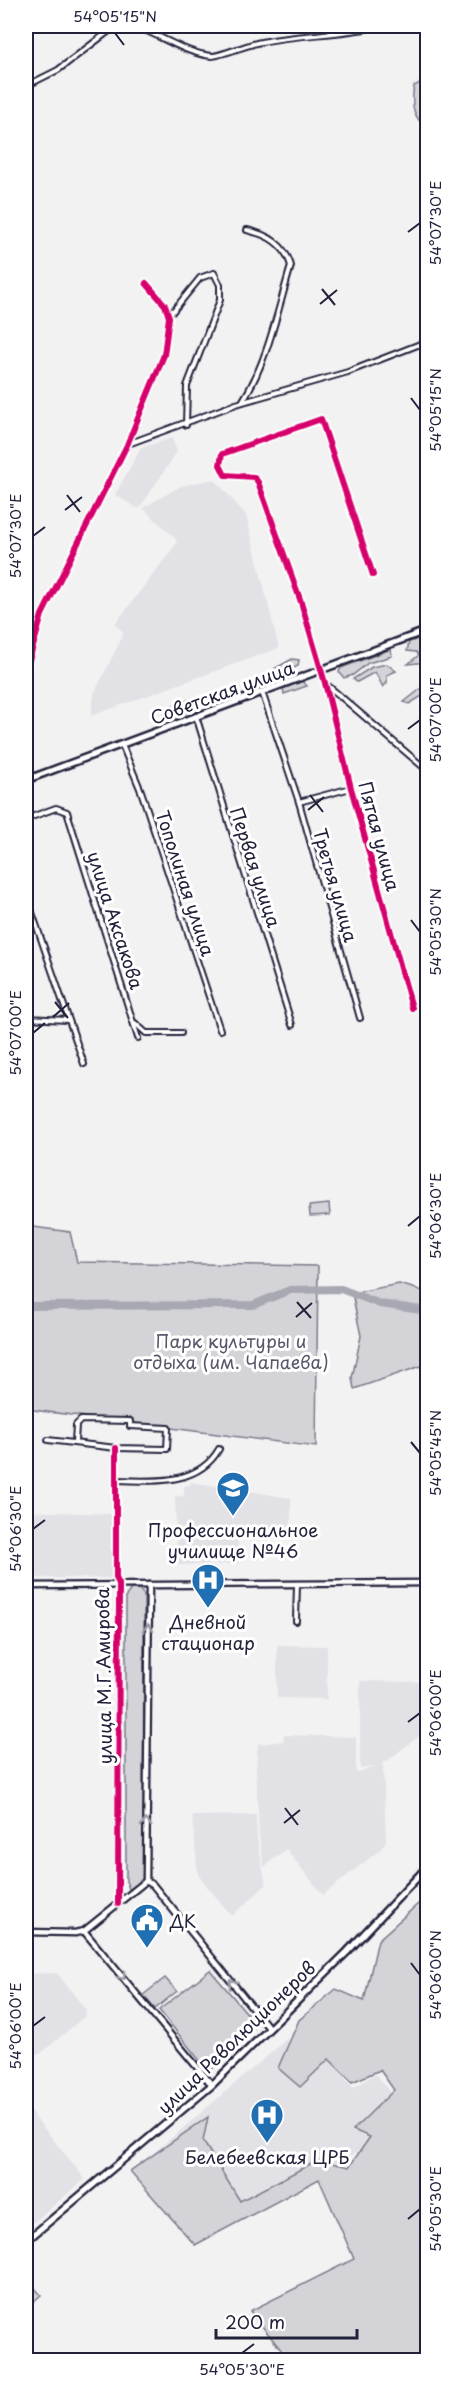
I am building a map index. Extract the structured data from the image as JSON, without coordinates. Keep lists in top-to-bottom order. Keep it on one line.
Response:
{"streets":{"main road":["Советская улица","улица Революционеров"],"street":["Пятая улица","Первая улица","Тополиная улица","Третья улица","улица Аксакова","улица М.Г.Амирова"]},"crossings":[["Советская улица","Пятая улица"],["Советская улица","Первая улица"],["Советская улица","Тополиная улица"],["Советская улица","Третья улица"]],"parks":["Парк культуры и отдыха (им. Чапаева)"],"places":{"school or university":["Профессиональное училище №46"],"hospital":["Дневной стационар","Белебеевская ЦРБ"],"public building":["ДК"]},"scale_bar":"200 m","coordinates":["54°05'15\"N","54°07'30\"E","54°07'00\"E","54°05'30\"N","54°06'30\"E","54°05'45\"N","54°06'00\"E","54°06'00\"N","54°05'30\"E"]}
